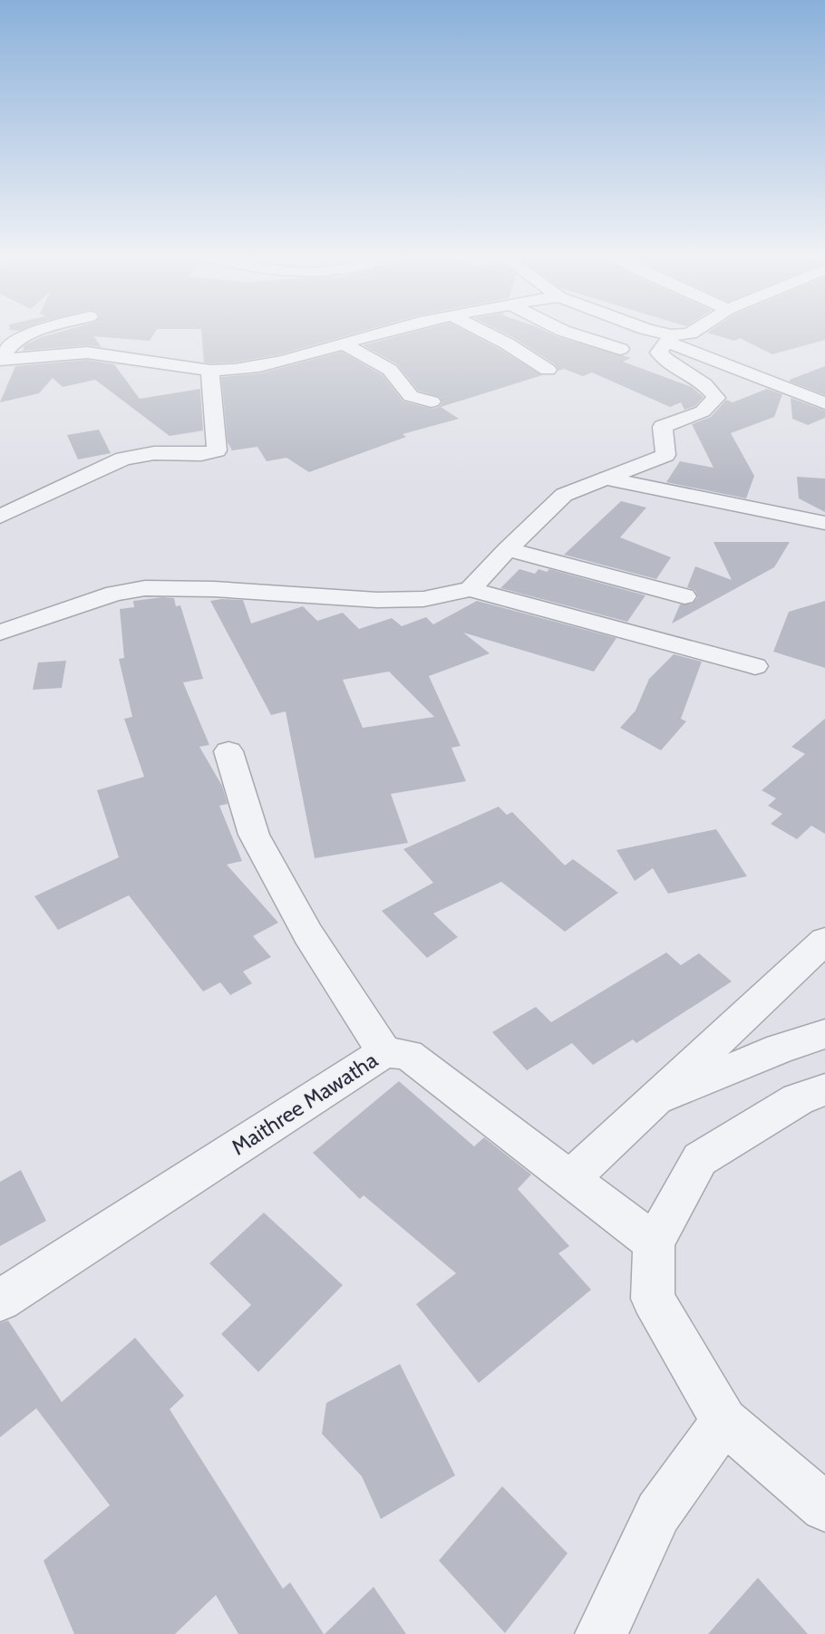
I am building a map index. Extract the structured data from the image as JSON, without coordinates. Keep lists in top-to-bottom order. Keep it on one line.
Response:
{"streets":{"street":["Maithree Mawatha"]}}
